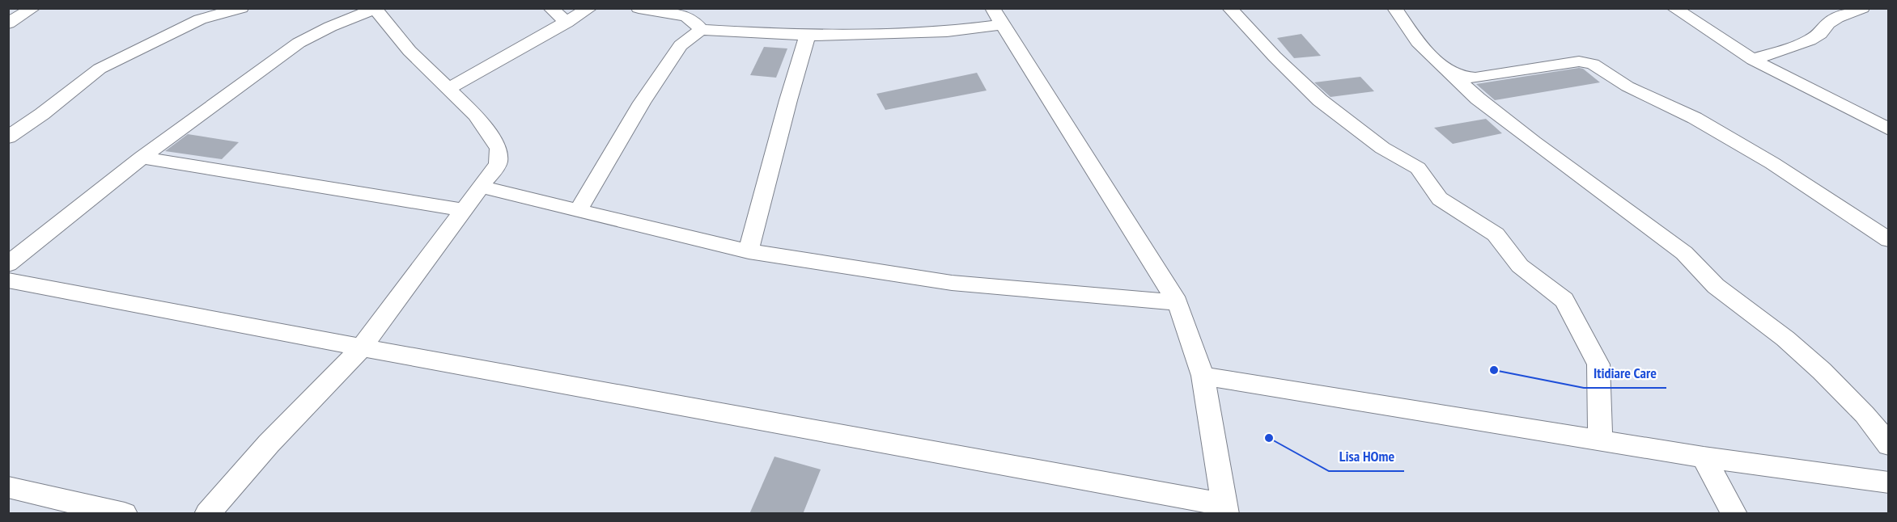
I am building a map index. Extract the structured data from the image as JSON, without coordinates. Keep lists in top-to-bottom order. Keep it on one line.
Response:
{"places":["Itidiare Care","Lisa HOme"]}
